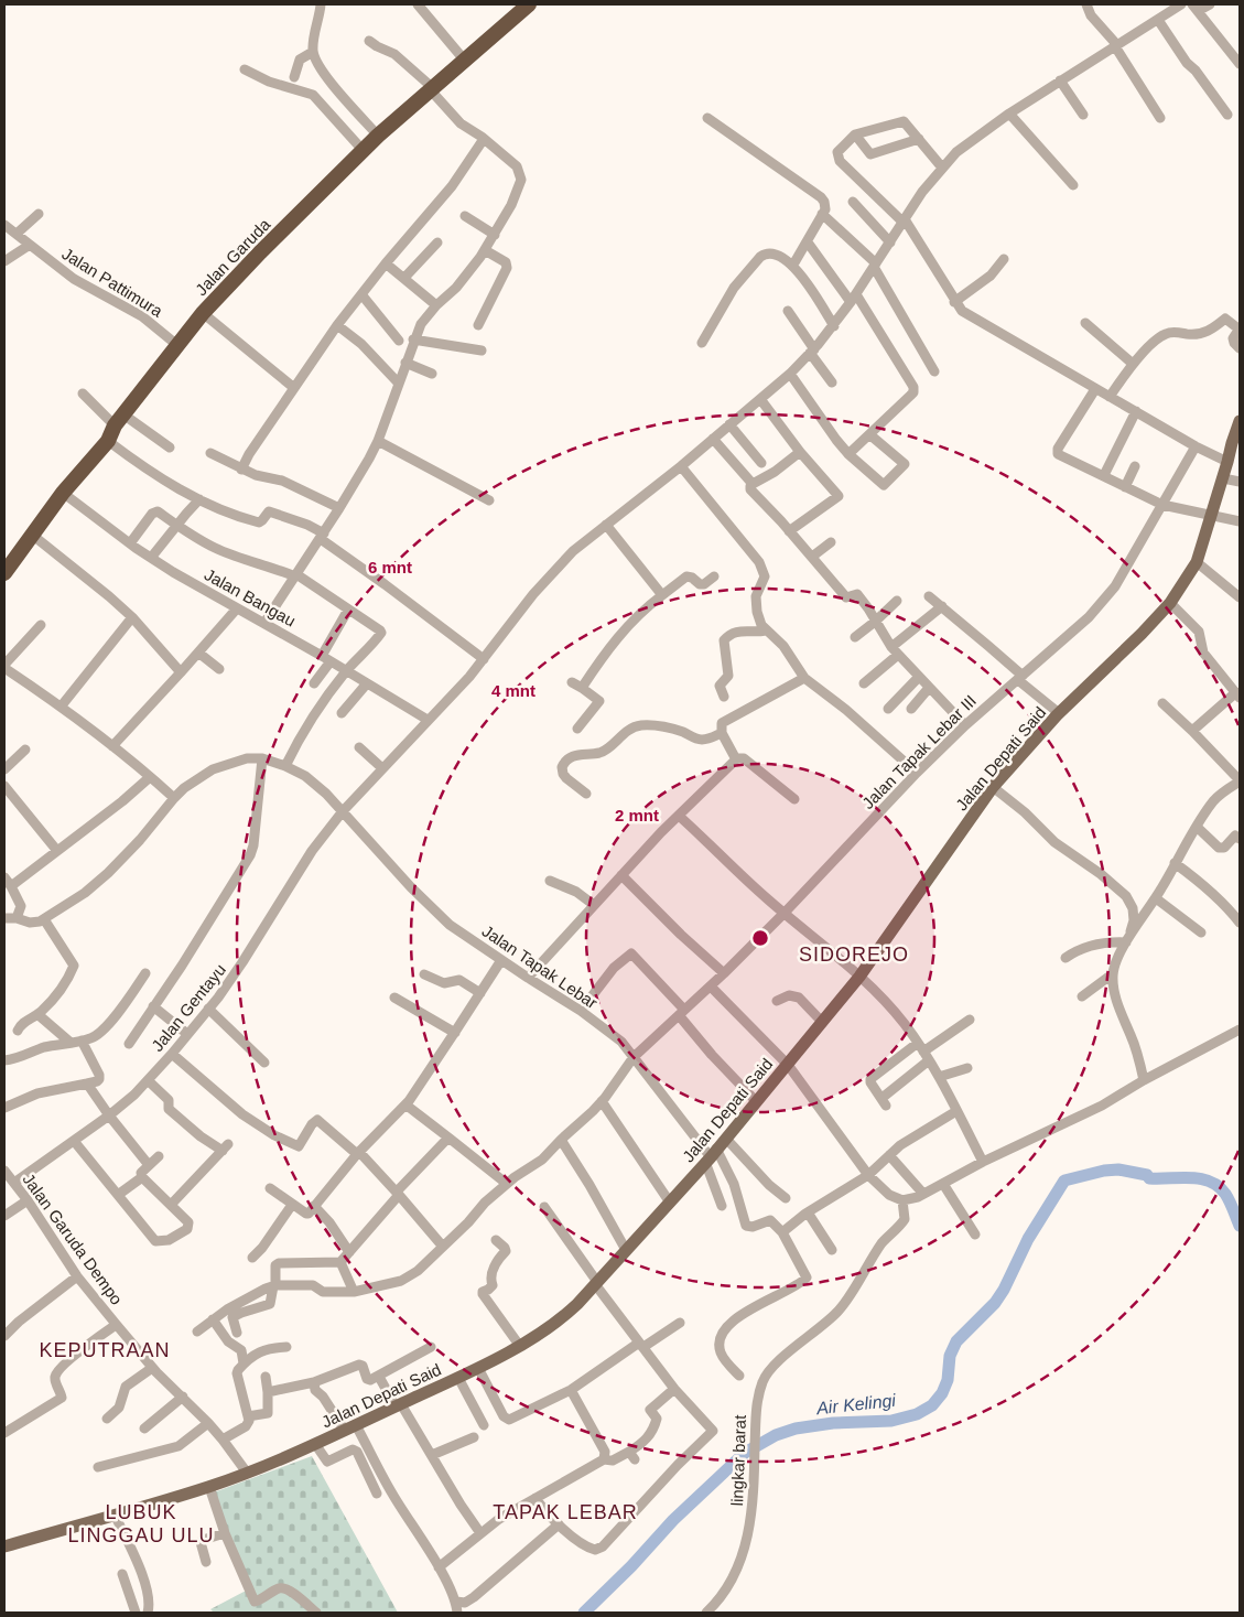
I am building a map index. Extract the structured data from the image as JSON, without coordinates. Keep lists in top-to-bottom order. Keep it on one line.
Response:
{"streets":{"highway":["Jalan Garuda"],"main road":["Jalan Depati Said"],"street":["Jalan Pattimura","Jalan Bangau","Jalan Tapak Lebar III","Jalan Tapak Lebar","Jalan Gentayu","Jalan Garuda Dempo","lingkar barat"]},"crossings":[["Jalan Garuda","Jalan Pattimura"],["Jalan Garuda","Jalan Bangau"],["Jalan Bangau","Jalan Gentayu"],["Jalan Tapak Lebar III","Jalan Tapak Lebar"],["Jalan Depati Said","Jalan Tapak Lebar"],["Jalan Depati Said","Jalan Garuda Dempo"],["Jalan Tapak Lebar","Jalan Gentayu"],["Jalan Gentayu","Jalan Garuda Dempo"]],"districts":["SIDOREJO","KEPUTRAAN","LUBUK LINGGAU ULU","TAPAK LEBAR"],"water":["Air Kelingi"],"rings":["6 mnt","4 mnt","2 mnt"]}
